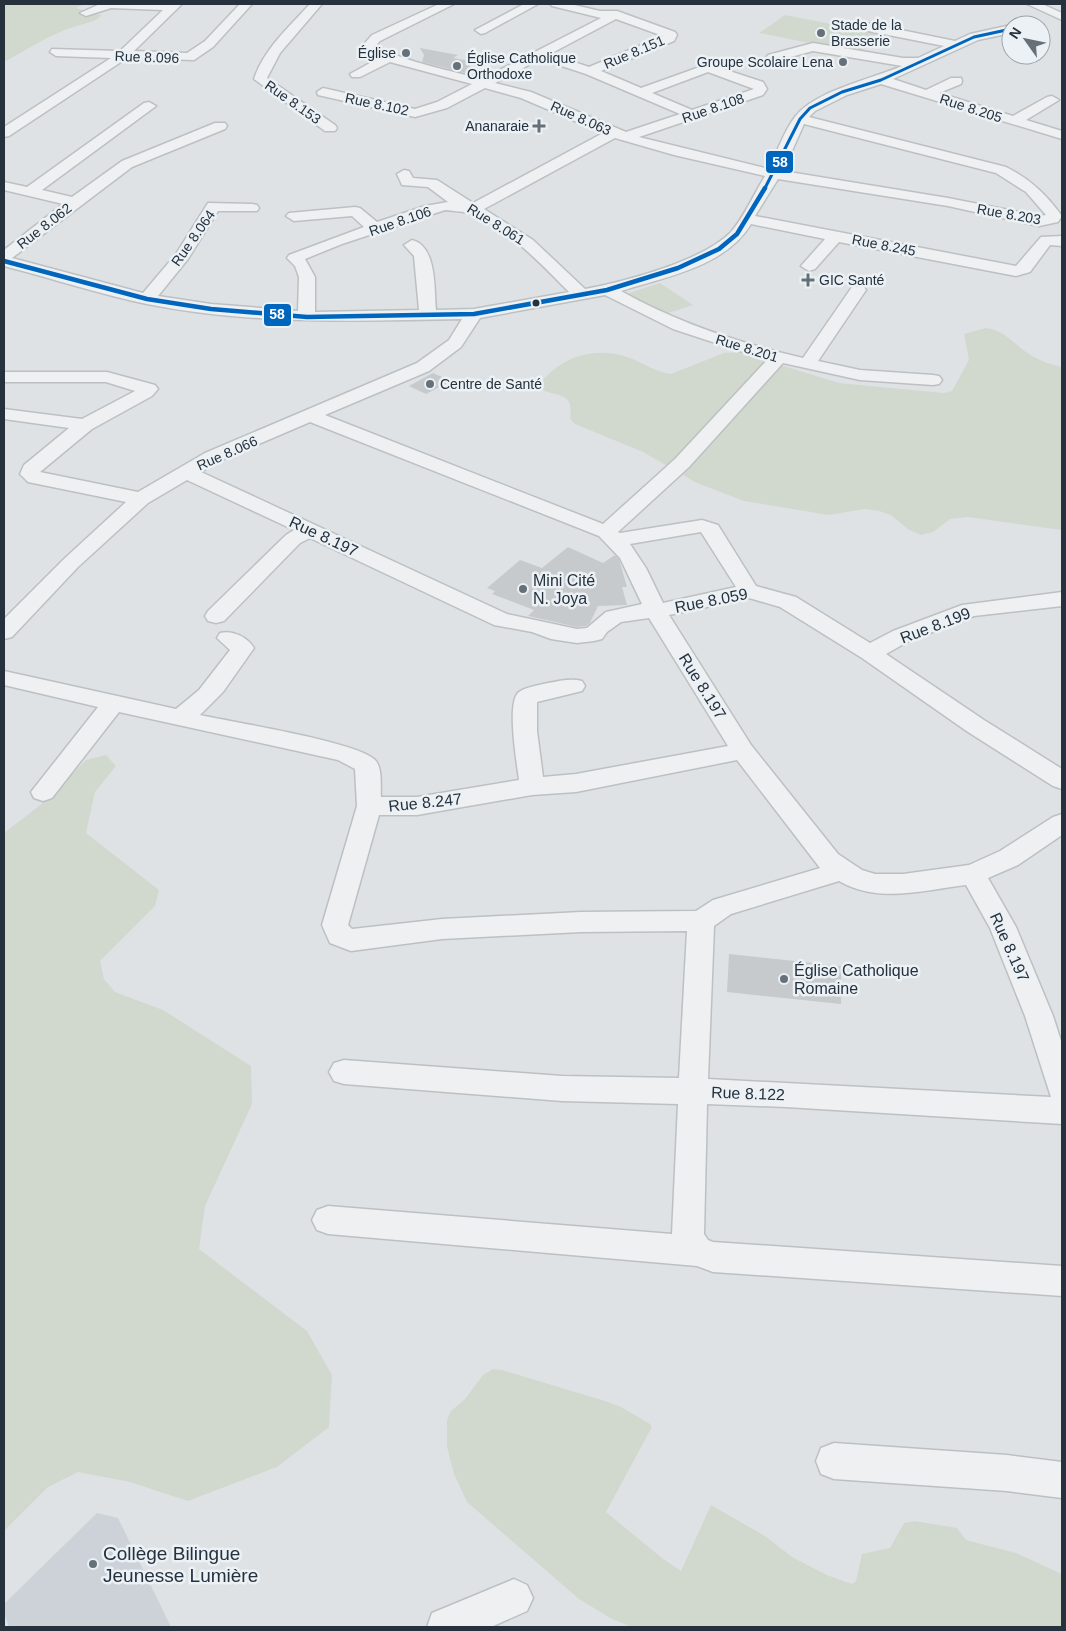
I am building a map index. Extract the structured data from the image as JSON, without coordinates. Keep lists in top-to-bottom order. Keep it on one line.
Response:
{"streets":{"street":["Rue 8.151","Rue 8.096","Rue 8.153","Rue 8.102","Rue 8.108","Rue 8.205","Rue 8.063","Rue 8.203","Rue 8.106","Rue 8.061","Rue 8.062","Rue 8.064","Rue 8.245","Rue 8.201","Rue 8.066","Rue 8.197","Rue 8.059","Rue 8.199","Rue 8.247","Rue 8.122"]},"crossings":[["Rue 8.151","Rue 8.102"],["Rue 8.151","Rue 8.108"],["Rue 8.102","Rue 8.063"],["Rue 8.108","Rue 8.063"],["Rue 8.063","Rue 8.203"],["Rue 8.106","Rue 8.061"],["Rue 8.066","Rue 8.197"],["Rue 8.197","Rue 8.059"],["Rue 8.197","Rue 8.247"],["Rue 8.059","Rue 8.199"]],"places":{"other":["Stade de la Brasserie","Église","Groupe Scolaire Lena","Église Catholique Orthodoxe","Centre de Santé","Mini Cité N. Joya","Église Catholique Romaine","Collège Bilingue Jeunesse Lumière"],"health":["Ananaraie","GIC Santé"]},"lines":["transit line 58"],"north":"top left"}
